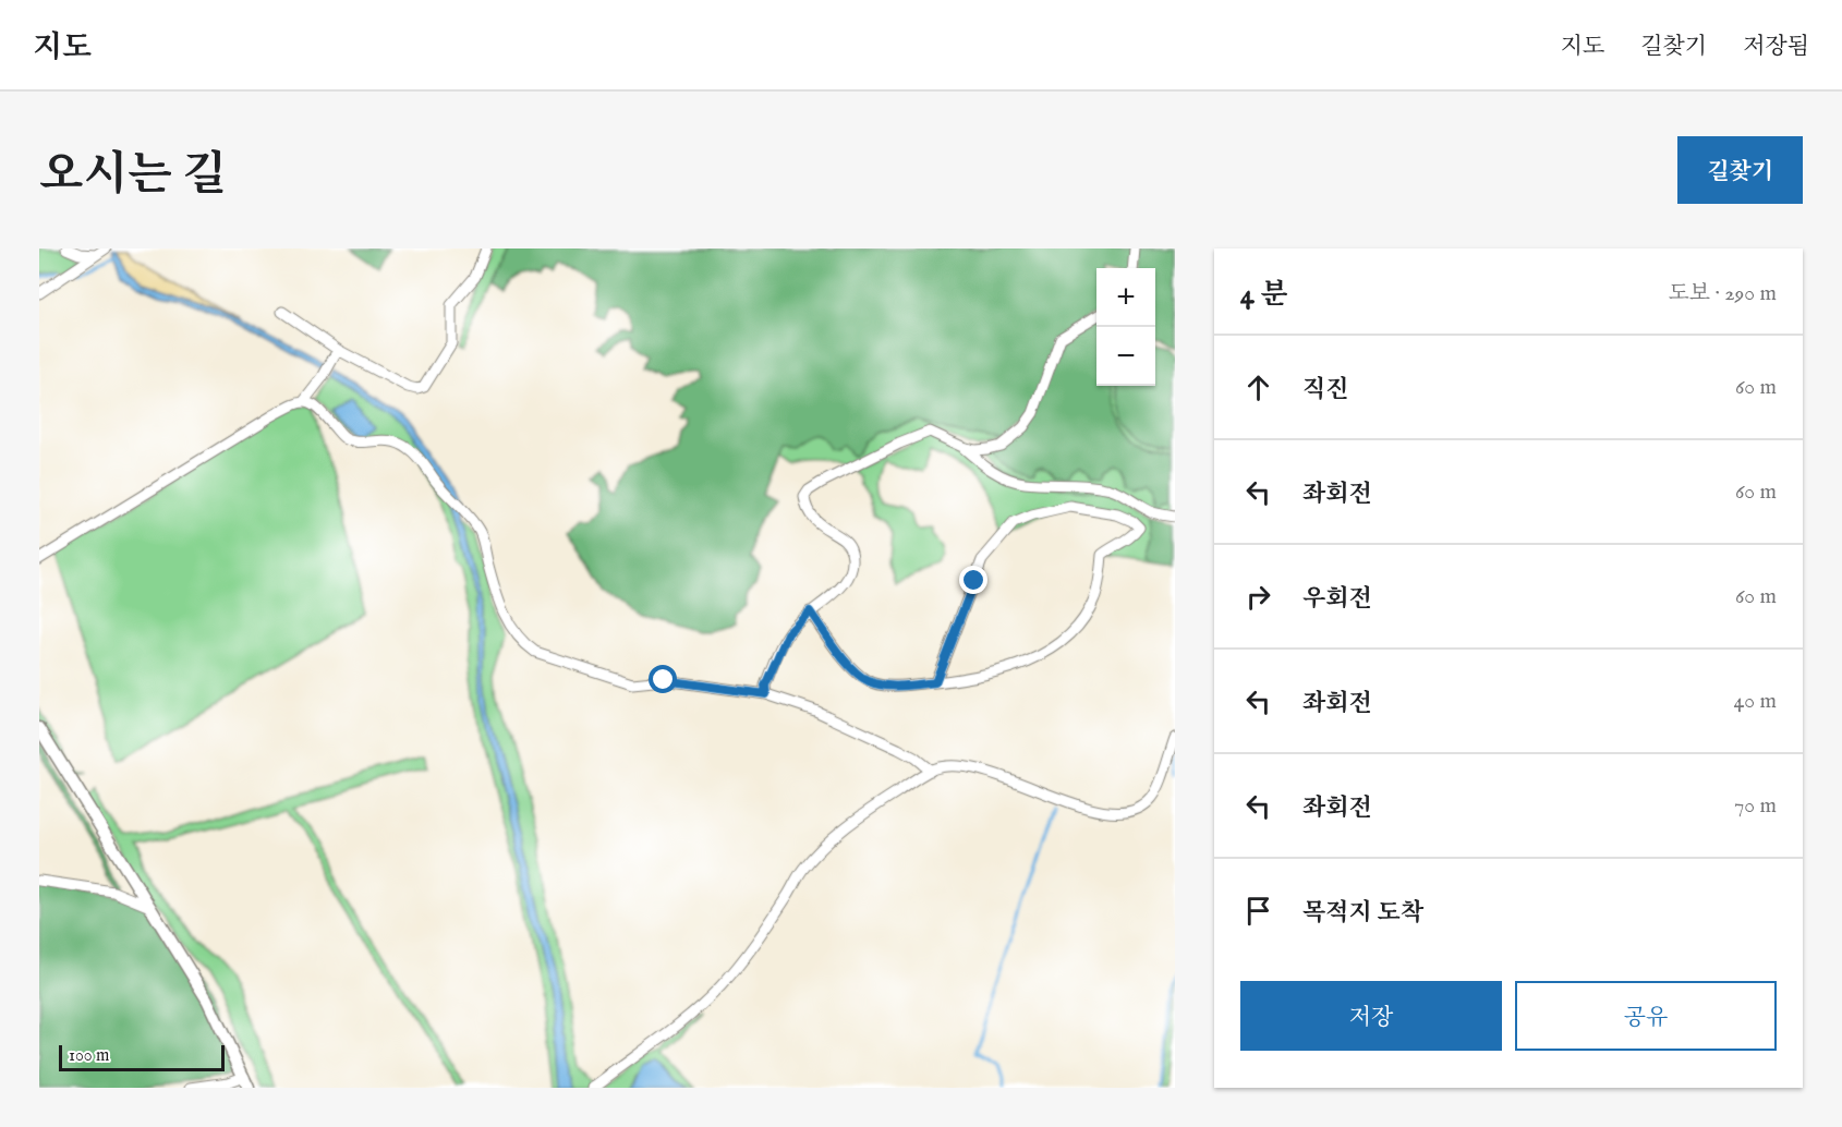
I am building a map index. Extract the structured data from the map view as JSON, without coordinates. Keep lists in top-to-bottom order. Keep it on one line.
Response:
{"scale_bar":"100 m","page":{"header":"지도","nav":["지도","길찾기","저장됨"],"title":"오시는 길","buttons":["길찾기",["저장","공유"]],"heading":["4 분","도보 · 290 m"],"map_buttons":["+","−"],"list":[["직진","60 m"],["좌회전","60 m"],["우회전","60 m"],["좌회전","40 m"],["좌회전","70 m"],"목적지 도착"],"scale":"100 m"}}
